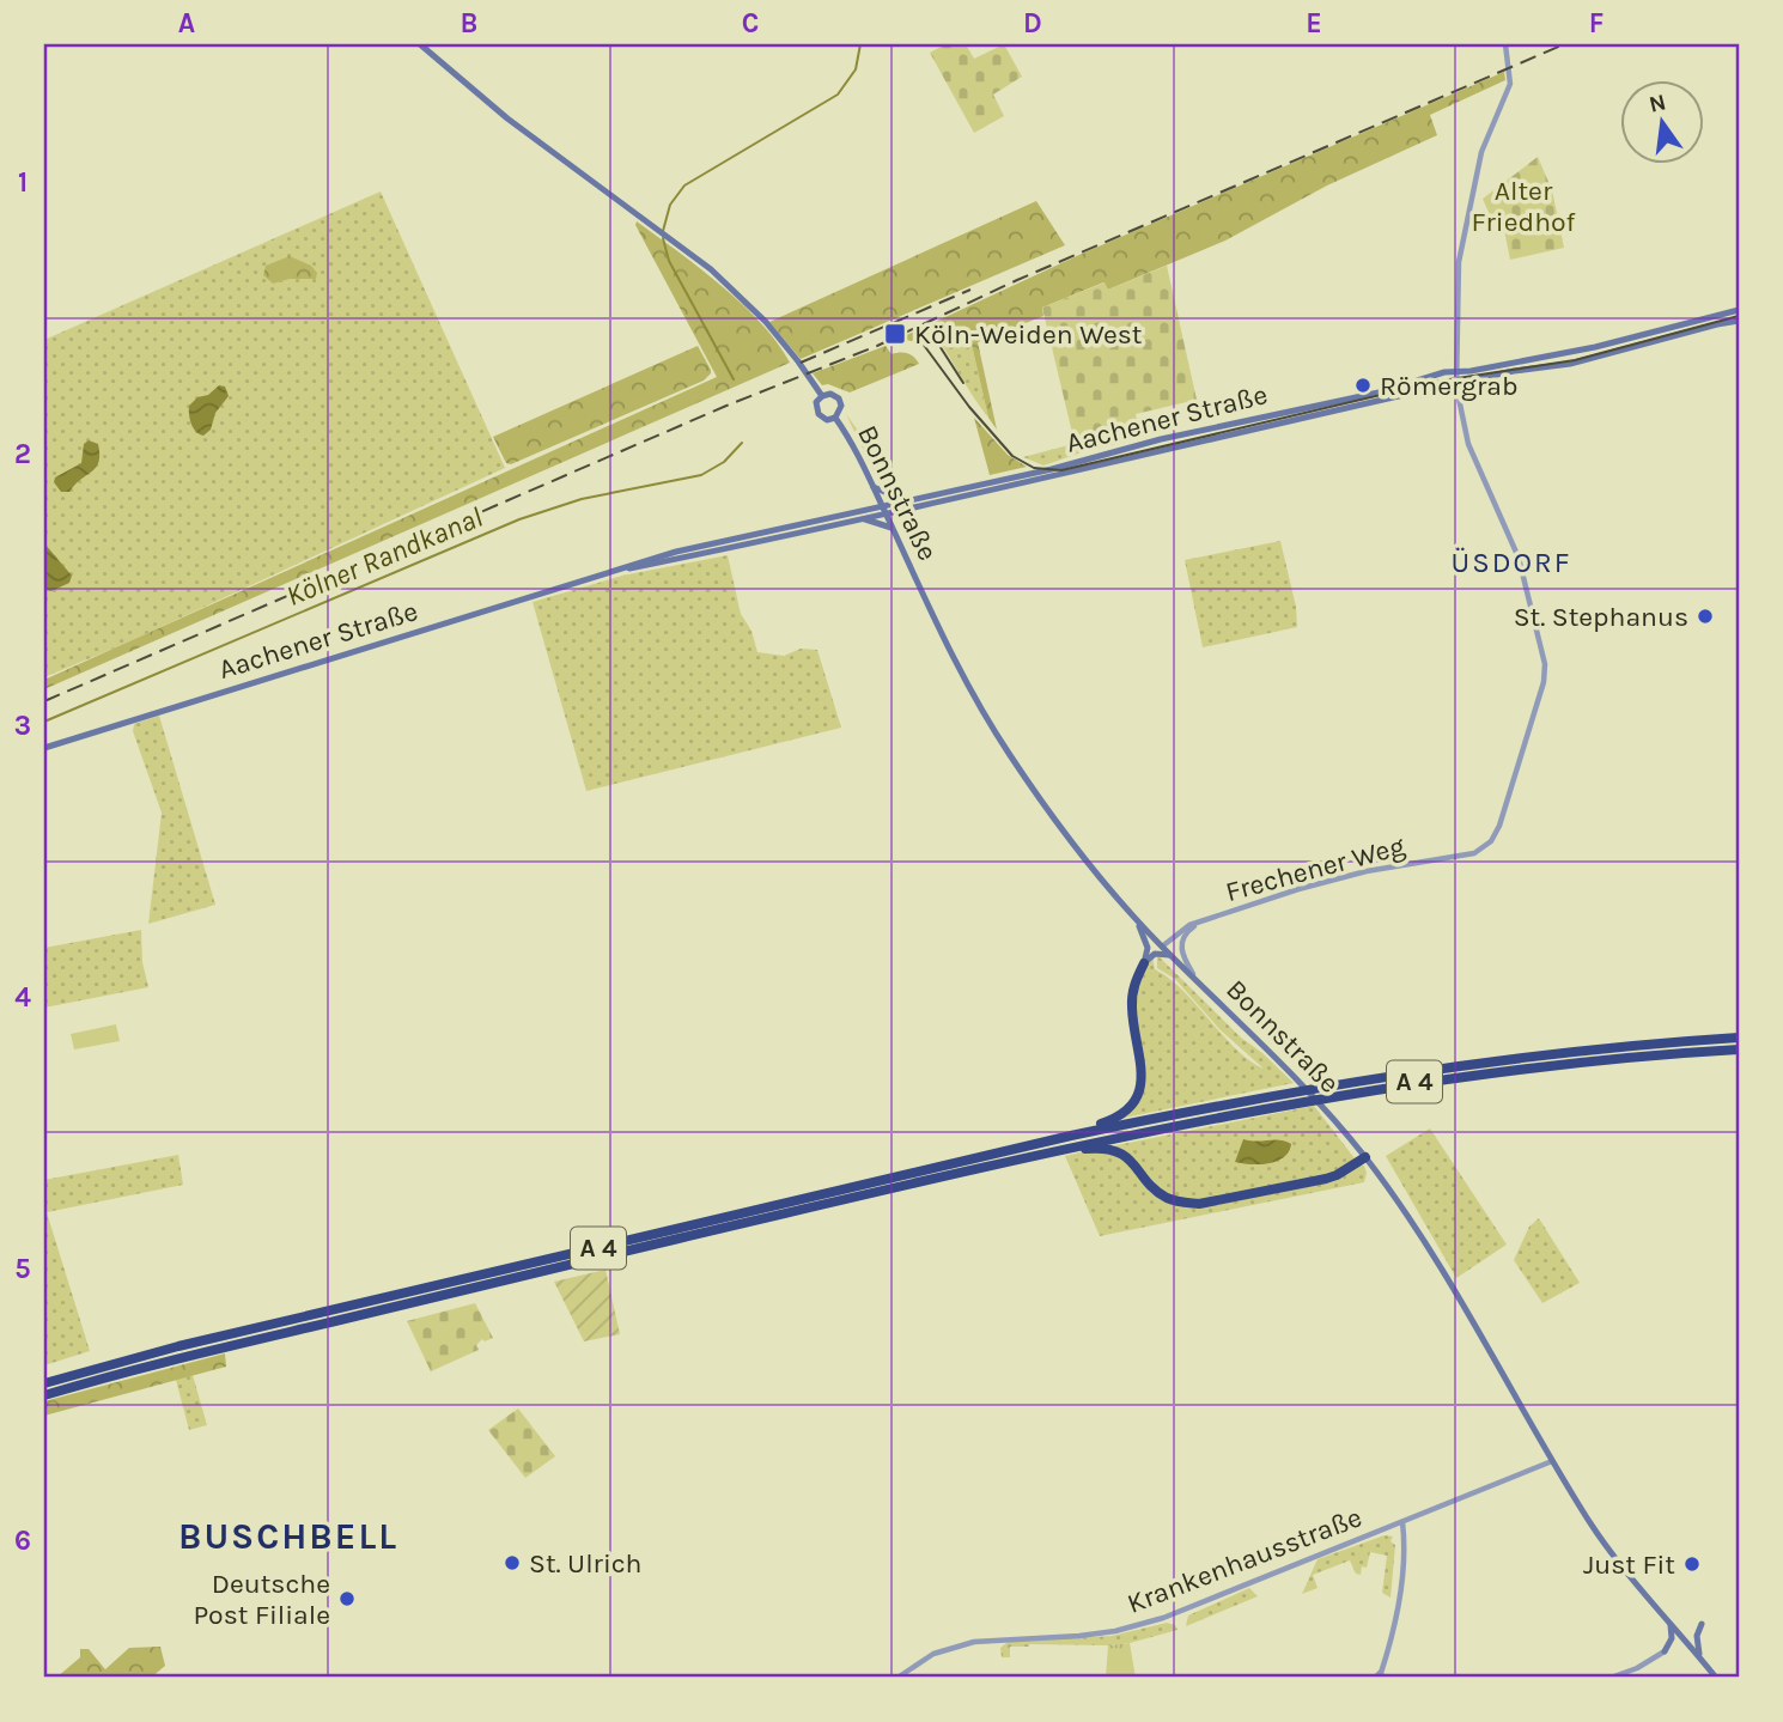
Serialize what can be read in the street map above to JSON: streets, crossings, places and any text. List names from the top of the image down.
{
  "streets": {
    "highway": ["A 4"],
    "main road": ["Aachener Straße", "Bonnstraße"],
    "street": ["Frechener Weg", "Krankenhausstraße"]
  },
  "crossings": [
    ["Aachener Straße", "Bonnstraße"],
    ["Aachener Straße", "Frechener Weg"],
    ["Bonnstraße", "Frechener Weg"],
    ["Bonnstraße", "Krankenhausstraße"]
  ],
  "districts": ["ÜSDORF", "BUSCHBELL"],
  "water": ["Kölner Randkanal"],
  "parks": ["Alter Friedhof"],
  "places": {
    "transit": ["Köln-Weiden West"],
    "other": [
      "Römergrab",
      "St. Stephanus",
      "St. Ulrich",
      "Just Fit",
      "Deutsche Post Filiale"
    ]
  },
  "north": "top",
  "grid": {
    "columns": [
      "A",
      "B",
      "C",
      "D",
      "E",
      "F"
    ],
    "rows": [
      "1",
      "2",
      "3",
      "4",
      "5",
      "6"
    ]
  }
}
